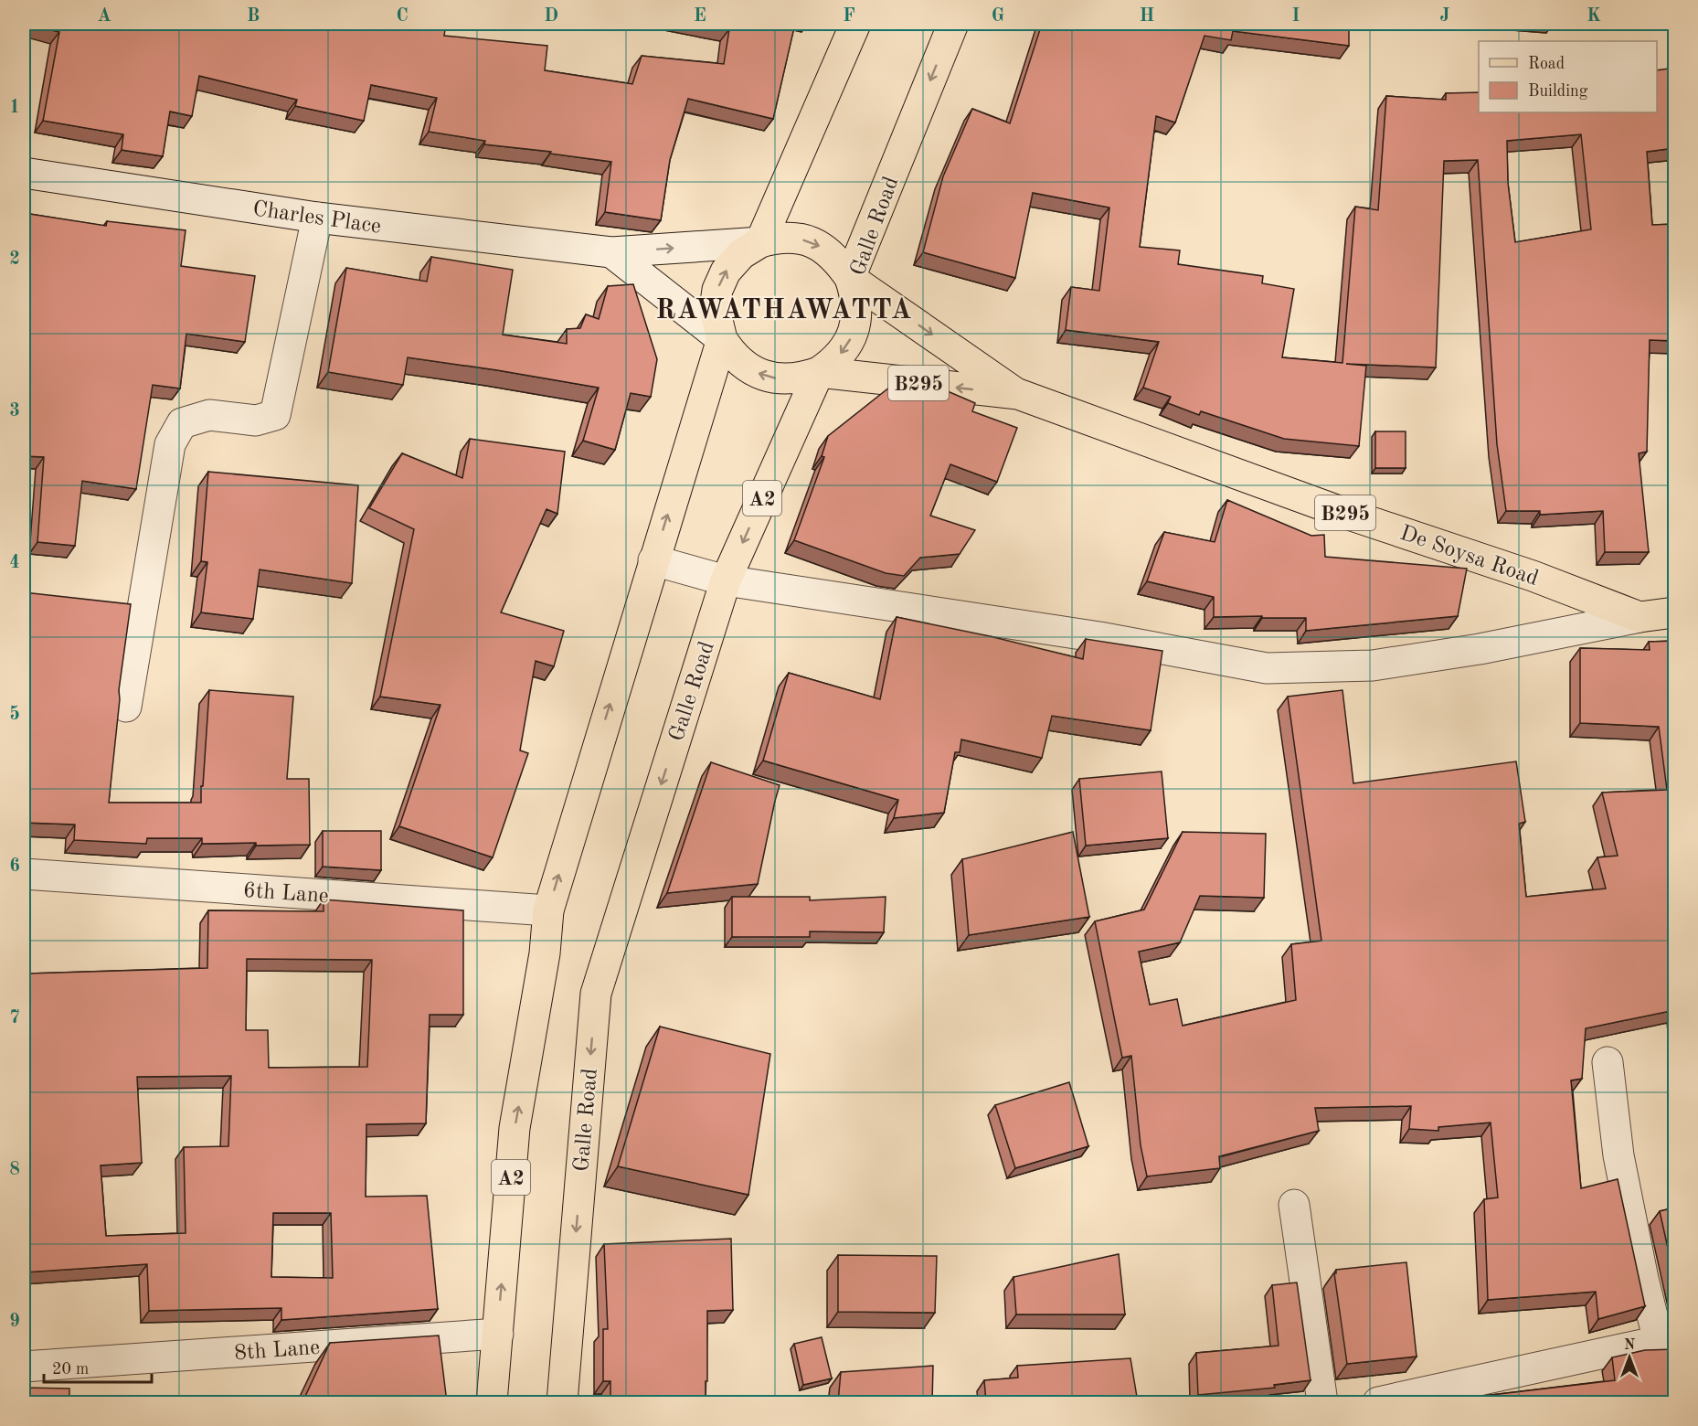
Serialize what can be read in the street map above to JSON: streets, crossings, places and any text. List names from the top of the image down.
{
  "streets": {
    "main road": [
      "Galle Road",
      "B295",
      "A2",
      "De Soysa Road"
    ],
    "street": ["Charles Place", "6th Lane", "8th Lane"]
  },
  "crossings": [
    ["Charles Place", "Galle Road"],
    ["Charles Place", "A2"],
    ["Charles Place", "De Soysa Road"],
    ["Galle Road", "A2"],
    ["Galle Road", "De Soysa Road"],
    ["A2", "De Soysa Road"],
    ["A2", "6th Lane"],
    ["A2", "8th Lane"]
  ],
  "districts": ["RAWATHAWATTA"],
  "legend": ["Road", "Building"],
  "scale_bar": "20 m",
  "north": "top",
  "grid": {
    "columns": [
      "A",
      "B",
      "C",
      "D",
      "E",
      "F",
      "G",
      "H",
      "I",
      "J",
      "K"
    ],
    "rows": [
      "1",
      "2",
      "3",
      "4",
      "5",
      "6",
      "7",
      "8",
      "9"
    ]
  }
}
